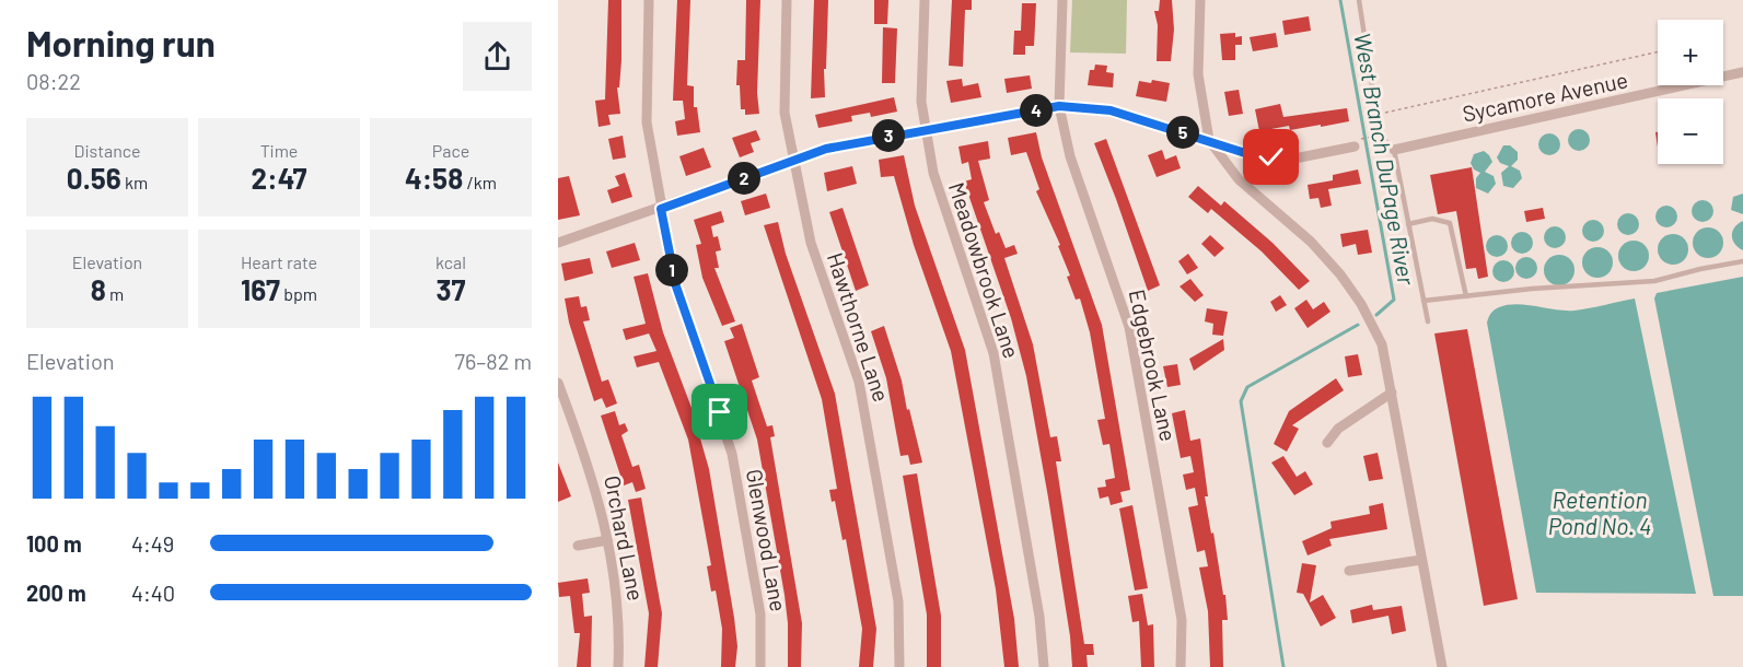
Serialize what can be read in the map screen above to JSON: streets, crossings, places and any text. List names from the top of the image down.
{
  "streets": {
    "street": [
      "Sycamore Avenue",
      "Meadowbrook Lane",
      "Hawthorne Lane",
      "Edgebrook Lane",
      "Orchard Lane",
      "Glenwood Lane"
    ]
  },
  "water": ["West Branch DuPage River", "Retention Pond No. 4"],
  "page": {
    "heading": ["Morning run", "08:22"],
    "map_buttons": ["+", "−"],
    "pins": [
      "4",
      "5",
      "3",
      "2",
      "1"
    ],
    "stats": [
      ["Distance", "0.56 km"],
      ["Time", "2:47"],
      ["Pace", "4:58 /km"],
      ["Elevation", "8 m"],
      ["Heart rate", "167 bpm"],
      ["kcal", "37"]
    ],
    "chart": ["Elevation", "76–82 m"],
    "list": [
      {
        "name": "100 m",
        "note": "4:49"
      },
      {
        "name": "200 m",
        "note": "4:40"
      }
    ]
  }
}
